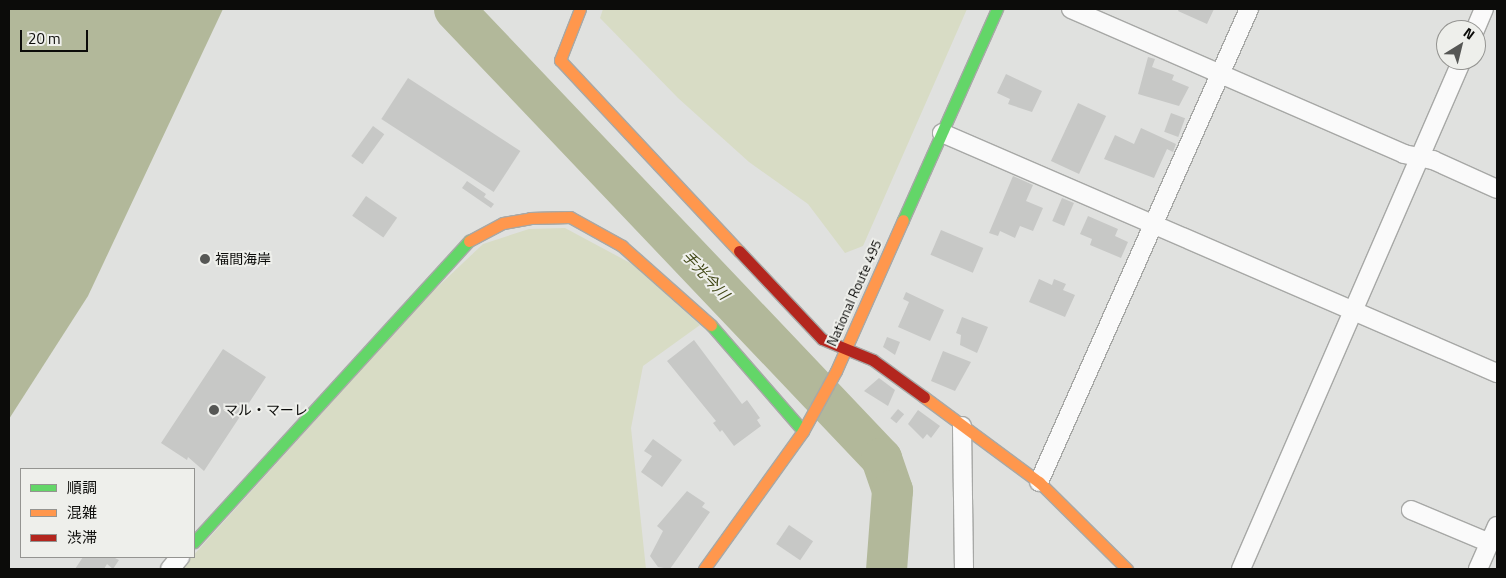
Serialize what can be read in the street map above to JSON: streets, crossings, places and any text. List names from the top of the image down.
{
  "streets": {
    "main road": ["National Route 495"]
  },
  "water": ["手光今川"],
  "places": ["福間海岸", "マル・マーレ"],
  "legend": ["順調", "混雑", "渋滞"],
  "scale_bar": "20 m",
  "north": "top right"
}
